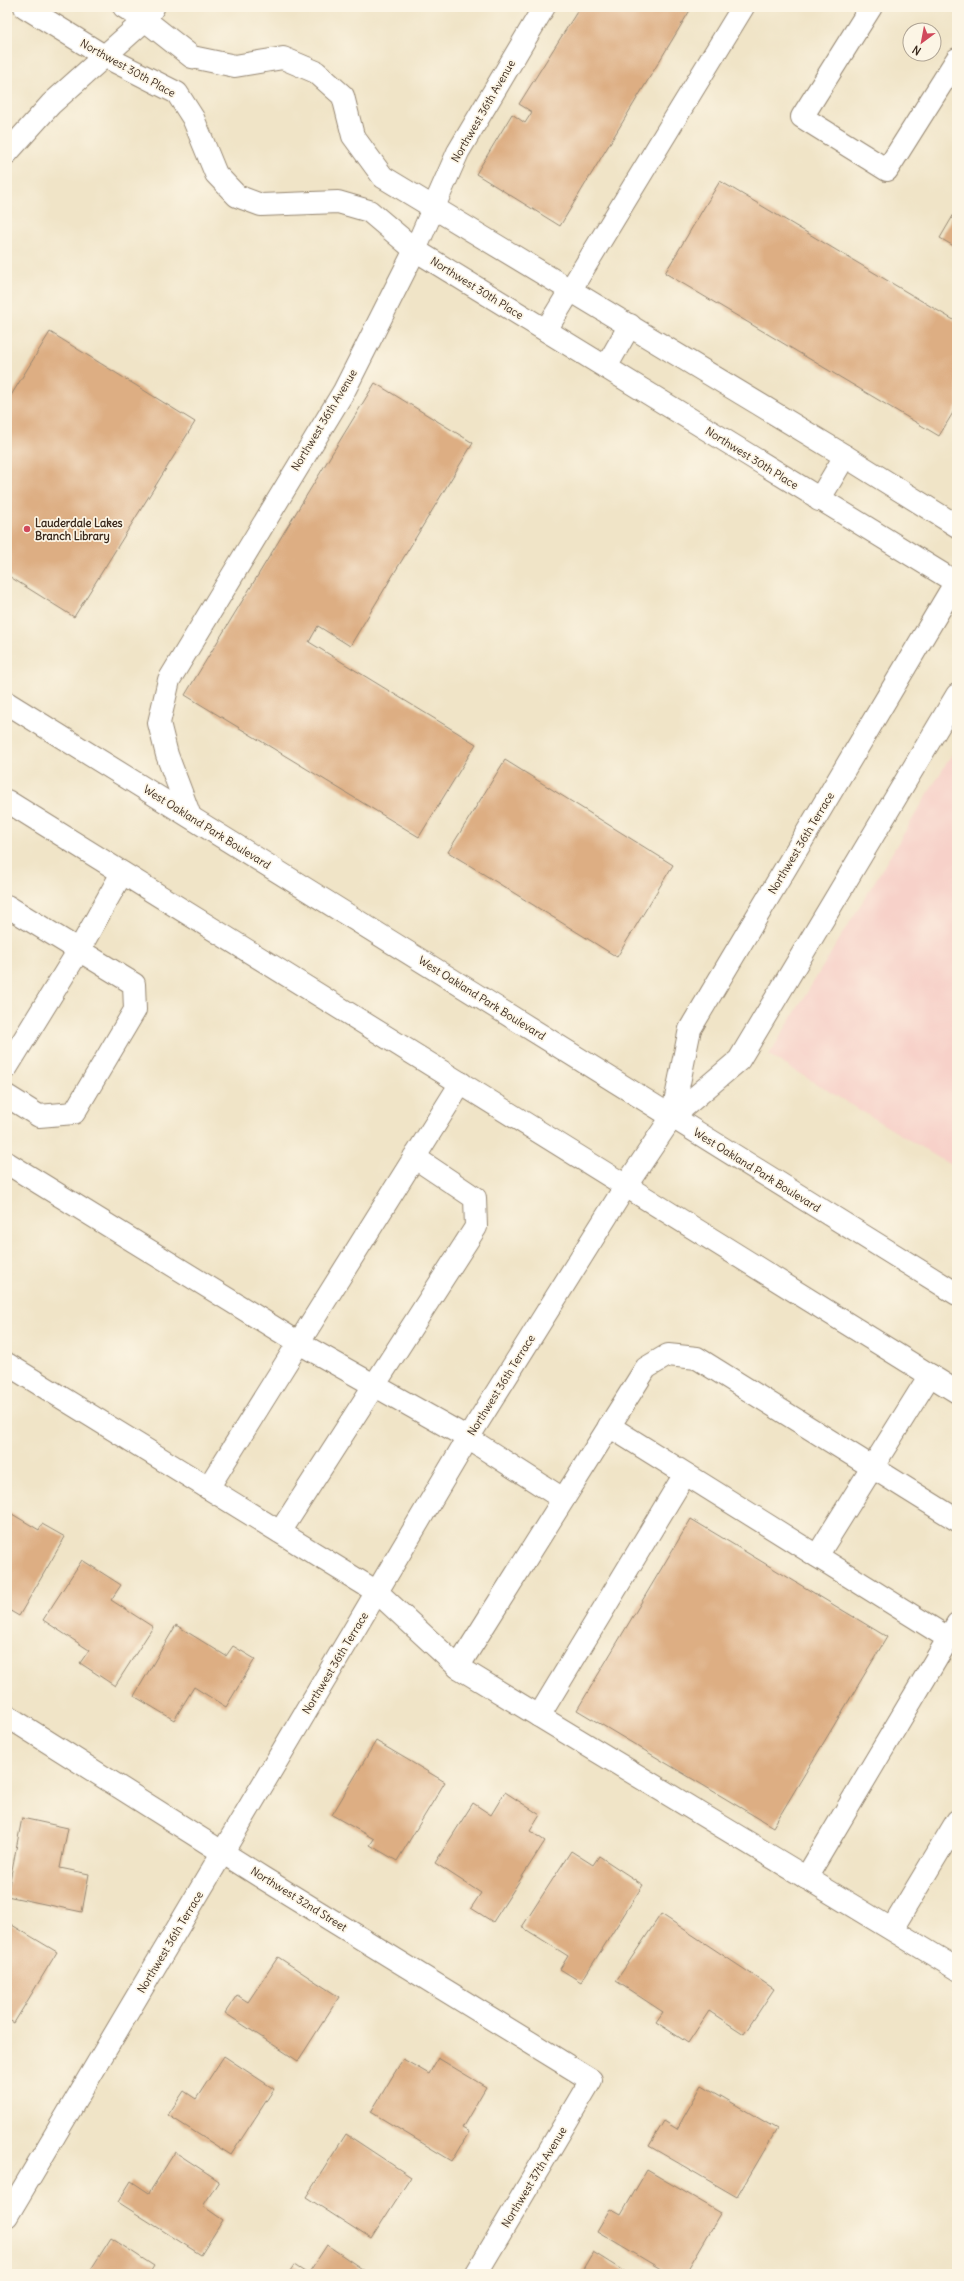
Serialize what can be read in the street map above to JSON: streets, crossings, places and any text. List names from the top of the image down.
{
  "streets": {
    "street": [
      "Northwest 30th Place",
      "Northwest 36th Avenue",
      "West Oakland Park Boulevard",
      "Northwest 36th Terrace",
      "Northwest 32nd Street",
      "Northwest 37th Avenue"
    ]
  },
  "crossings": [
    ["Northwest 30th Place", "Northwest 36th Avenue"],
    ["Northwest 30th Place", "Northwest 36th Terrace"],
    ["Northwest 36th Avenue", "West Oakland Park Boulevard"],
    ["West Oakland Park Boulevard", "Northwest 36th Terrace"],
    ["Northwest 36th Terrace", "Northwest 32nd Street"],
    ["Northwest 32nd Street", "Northwest 37th Avenue"]
  ],
  "places": ["Lauderdale Lakes Branch Library"],
  "north": "bottom left"
}
